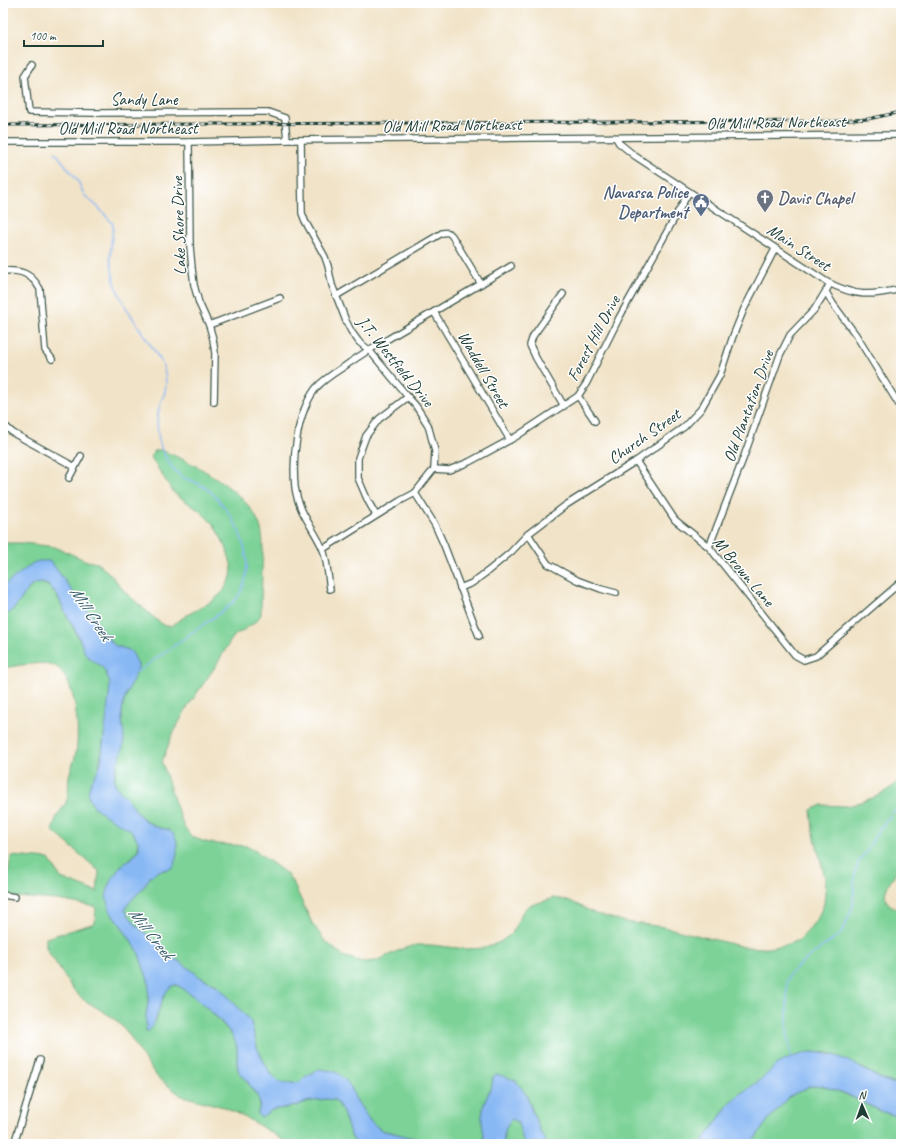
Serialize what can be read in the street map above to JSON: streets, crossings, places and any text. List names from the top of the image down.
{
  "streets": {
    "street": [
      "Sandy Lane",
      "Old Mill Road Northeast",
      "Lake Shore Drive",
      "Main Street",
      "Forest Hill Drive",
      "J.T. Westfield Drive",
      "Waddell Street",
      "Old Plantation Drive",
      "Church Street",
      "M Brown Lane"
    ]
  },
  "crossings": [
    ["Sandy Lane", "Old Mill Road Northeast"],
    ["Old Mill Road Northeast", "Lake Shore Drive"],
    ["Old Mill Road Northeast", "Main Street"],
    ["Old Mill Road Northeast", "J.T. Westfield Drive"],
    ["Main Street", "Forest Hill Drive"],
    ["Main Street", "Old Plantation Drive"],
    ["Main Street", "Church Street"],
    ["Forest Hill Drive", "J.T. Westfield Drive"],
    ["Forest Hill Drive", "Waddell Street"],
    ["Old Plantation Drive", "M Brown Lane"],
    ["Church Street", "M Brown Lane"]
  ],
  "water": ["Mill Creek"],
  "places": {
    "church": ["Davis Chapel"],
    "public building": ["Navassa Police Department"]
  },
  "scale_bar": "100 m",
  "north": "top"
}
